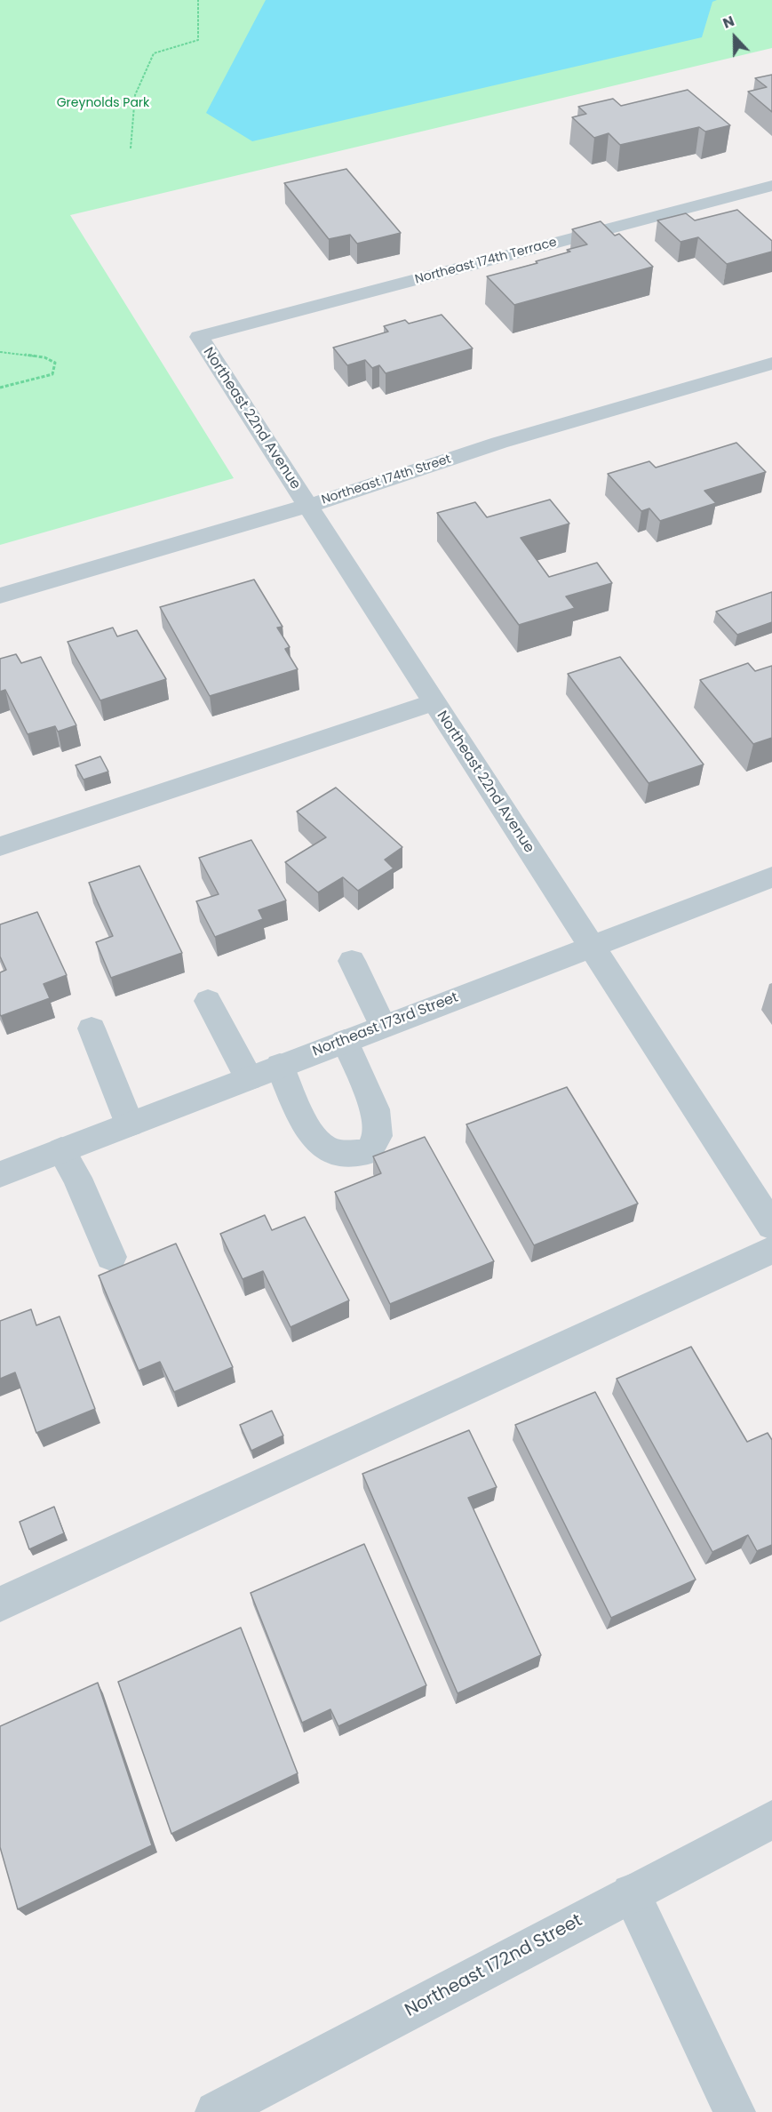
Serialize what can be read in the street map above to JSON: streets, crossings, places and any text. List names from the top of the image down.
{
  "streets": {
    "street": [
      "Northeast 174th Terrace",
      "Northeast 22nd Avenue",
      "Northeast 174th Street",
      "Northeast 173rd Street",
      "Northeast 172nd Street"
    ]
  },
  "crossings": [
    ["Northeast 174th Terrace", "Northeast 22nd Avenue"],
    ["Northeast 22nd Avenue", "Northeast 174th Street"],
    ["Northeast 22nd Avenue", "Northeast 173rd Street"]
  ],
  "parks": ["Greynolds Park"],
  "north": "top"
}
